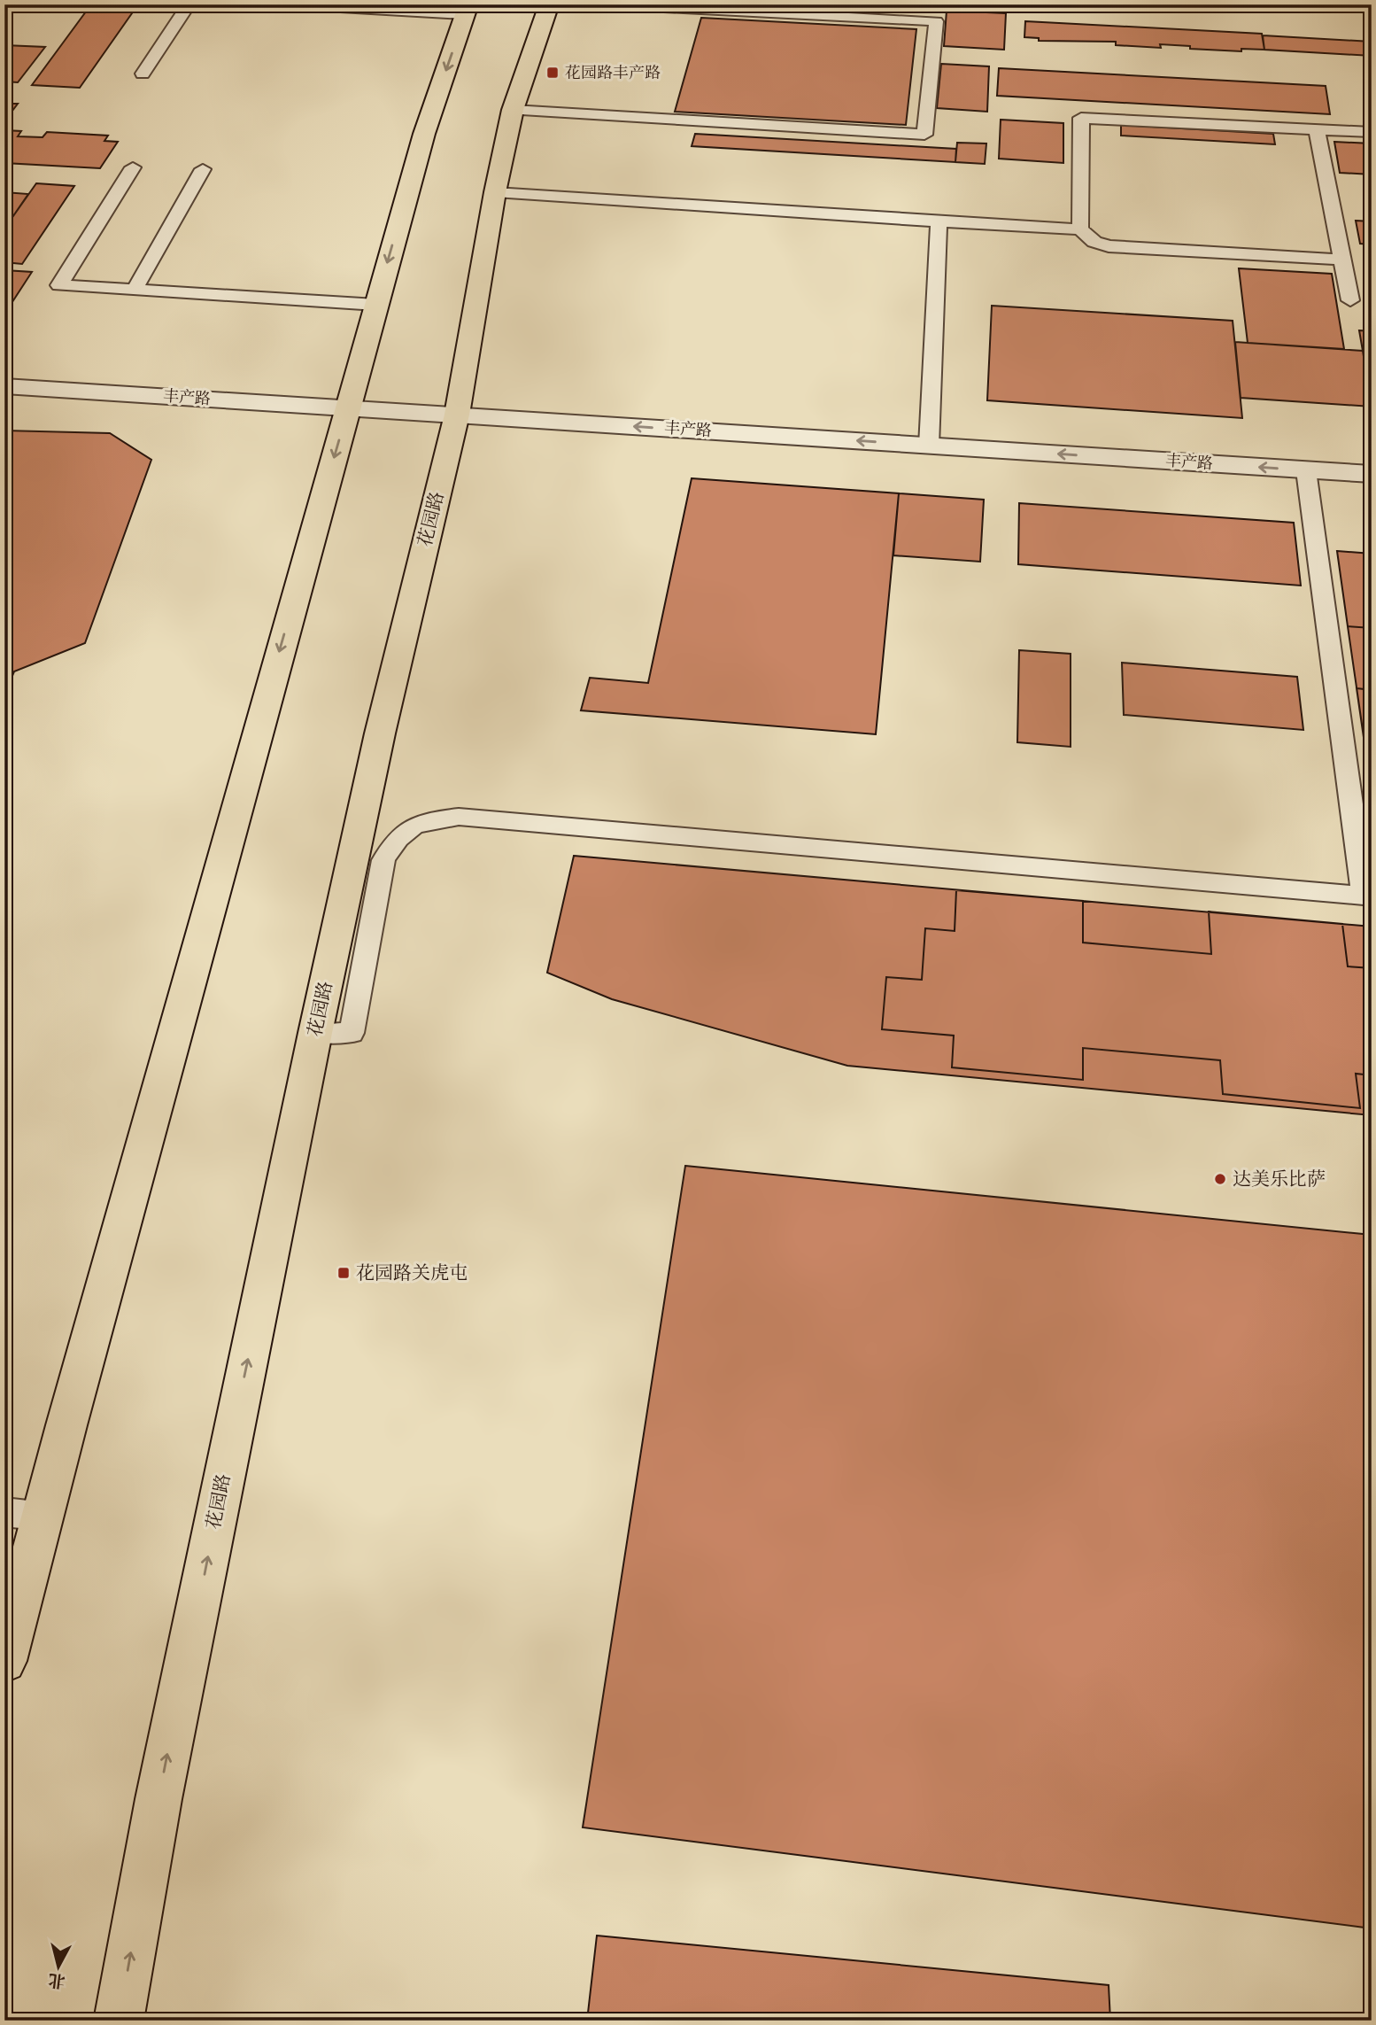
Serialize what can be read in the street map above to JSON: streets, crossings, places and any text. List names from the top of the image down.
{
  "streets": {
    "main road": ["花园路"],
    "street": ["丰产路"]
  },
  "crossings": [
    ["丰产路", "花园路"]
  ],
  "one_way": ["丰产路"],
  "places": {
    "transit": ["花园路丰产路", "花园路关虎屯"],
    "other": ["达美乐比萨"]
  },
  "north": "bottom"
}
